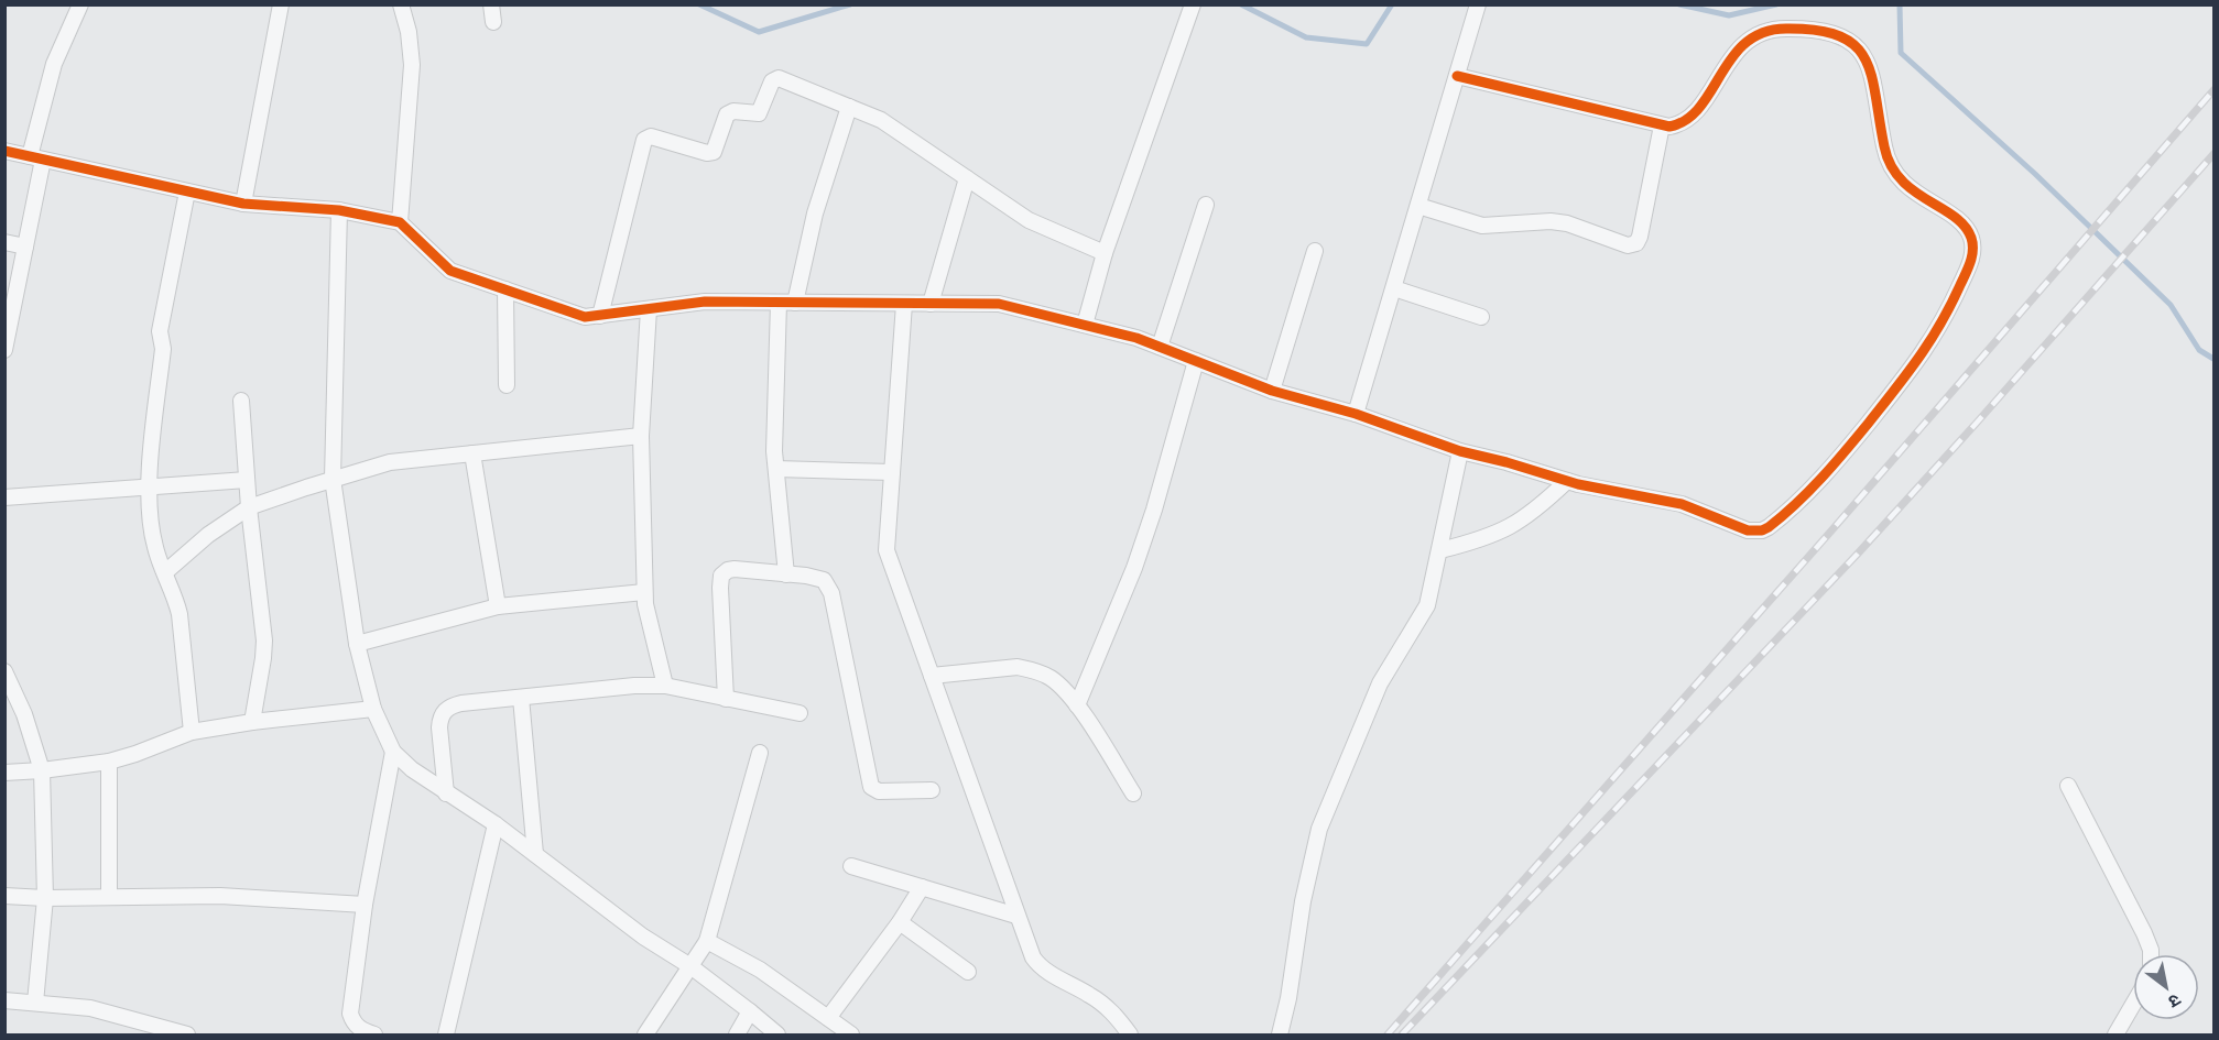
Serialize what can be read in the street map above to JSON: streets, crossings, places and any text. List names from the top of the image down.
{
  "north": "bottom right"
}
